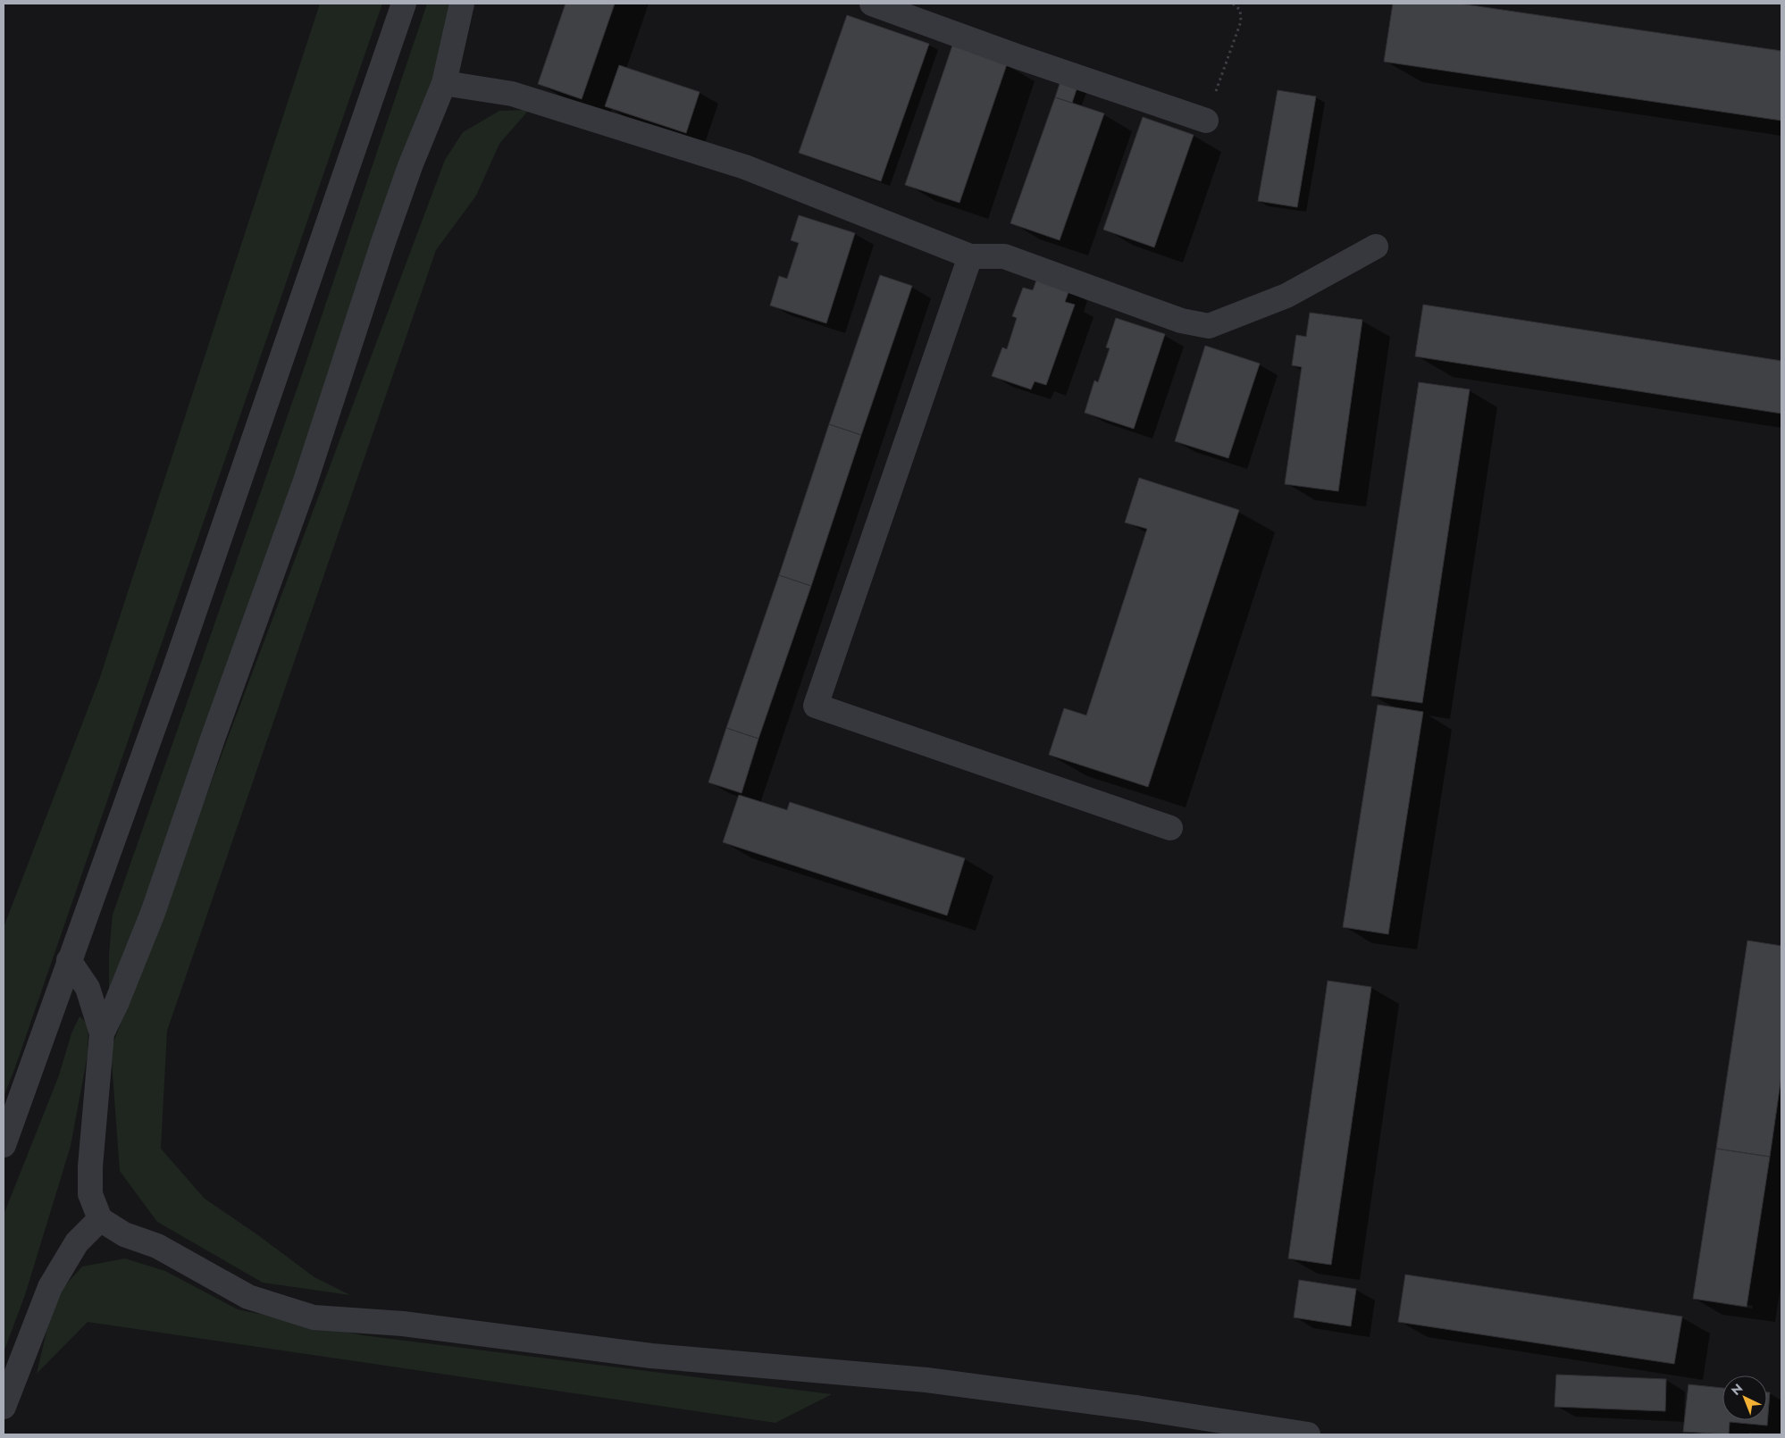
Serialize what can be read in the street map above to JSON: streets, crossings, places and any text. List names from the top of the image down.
{
  "north": "top left"
}
